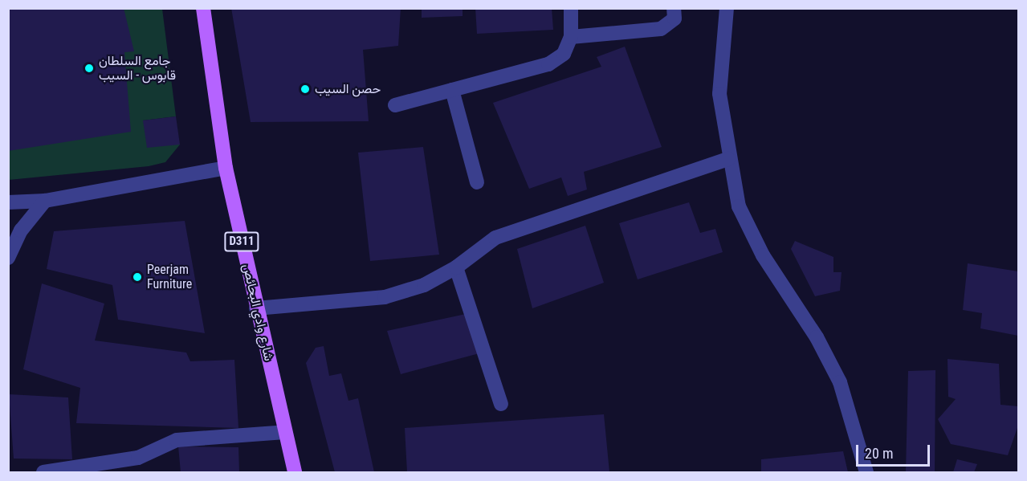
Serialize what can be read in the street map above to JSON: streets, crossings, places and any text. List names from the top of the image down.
{
  "streets": {
    "main road": ["D311", "شارع وادي البحائص"]
  },
  "places": ["جامع السلطان قابوس - السيب", "حصن السيب", "Peerjam Furniture"],
  "scale_bar": "20 m"
}
